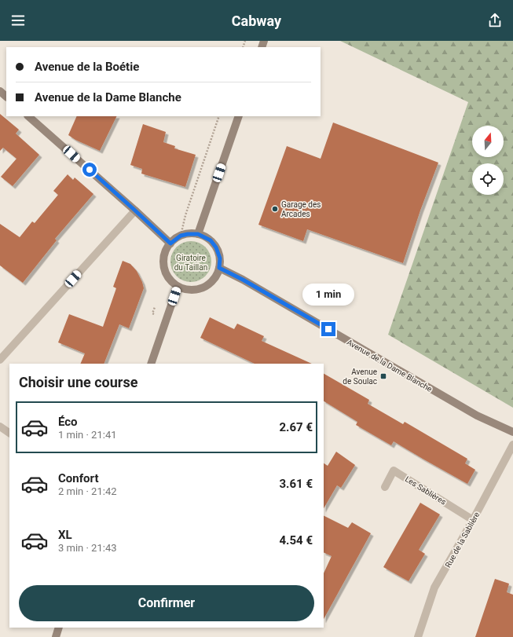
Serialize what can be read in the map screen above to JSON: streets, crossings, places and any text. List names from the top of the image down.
{
  "streets": {
    "main road": ["Avenue de la Dame Blanche"],
    "street": ["Les Sablières", "Rue de la Sablière"]
  },
  "crossings": [
    ["Les Sablières", "Rue de la Sablière"]
  ],
  "parks": ["Giratoire du Taillan"],
  "places": {
    "other": ["Garage des Arcades"],
    "transit": ["Avenue de Soulac"]
  },
  "north": "top",
  "page": {
    "header": "Cabway",
    "banner": ["Avenue de la Boétie", "Avenue de la Dame Blanche"],
    "bubble": "1 min",
    "heading": "Choisir une course",
    "list": [
      {
        "name": "Éco",
        "note": "1 min · 21:41",
        "value": "2.67 €"
      },
      {
        "name": "Confort",
        "note": "2 min · 21:42",
        "value": "3.61 €"
      },
      {
        "name": "XL",
        "note": "3 min · 21:43",
        "value": "4.54 €"
      }
    ],
    "buttons": "Confirmer"
  }
}
